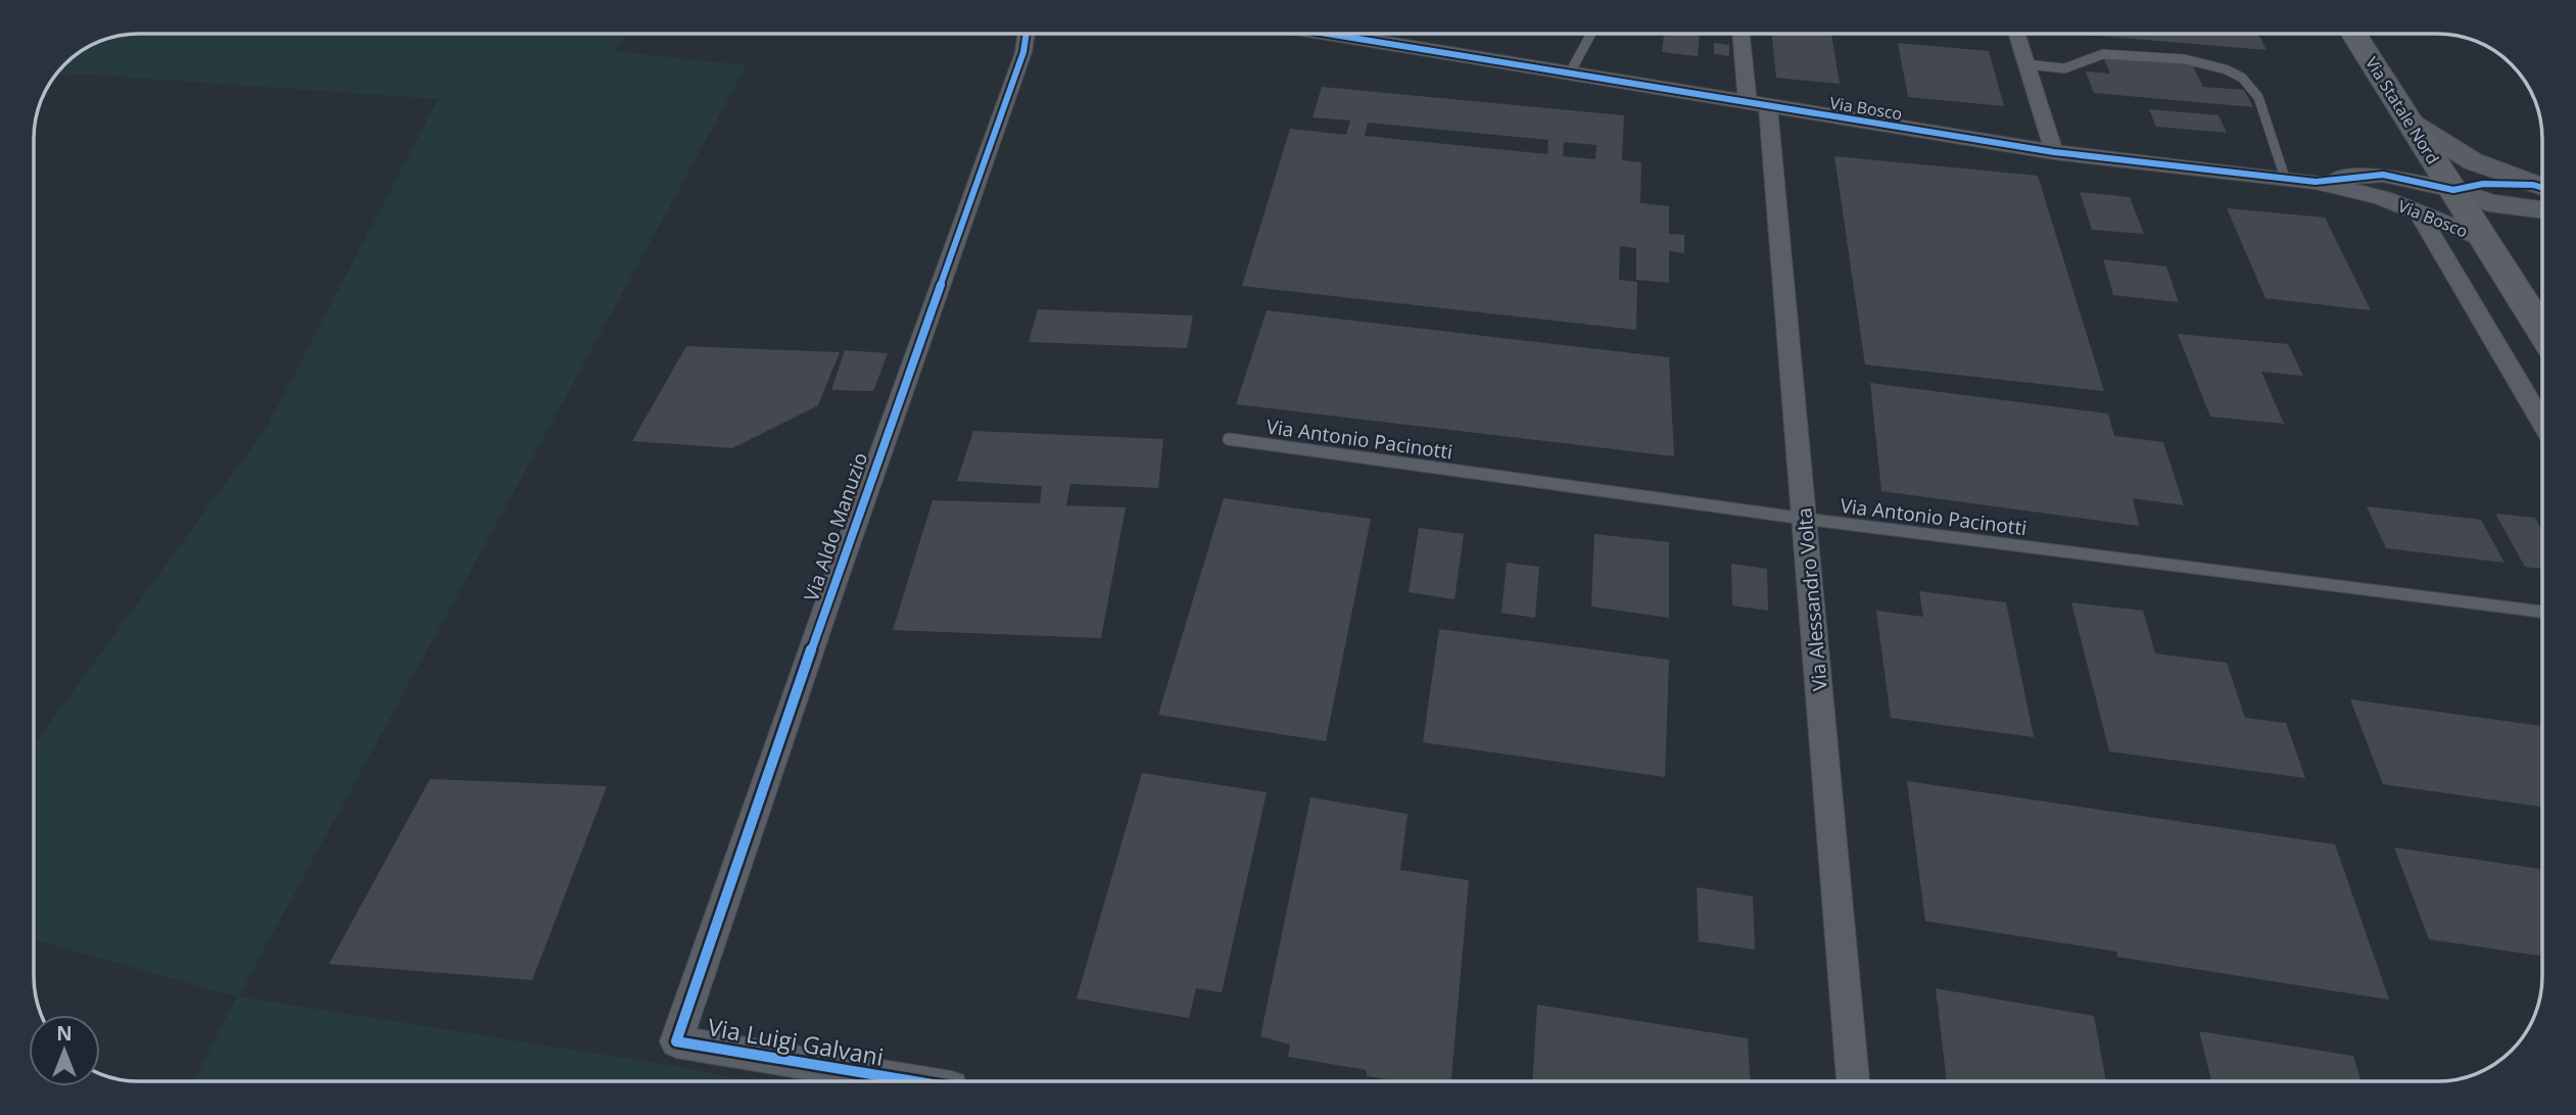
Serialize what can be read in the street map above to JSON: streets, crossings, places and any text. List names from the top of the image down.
{
  "streets": {
    "main road": ["Via Statale Nord"],
    "street": [
      "Via Bosco",
      "Via Aldo Manuzio",
      "Via Alessandro Volta",
      "Via Luigi Galvani"
    ],
    "lane": ["Via Antonio Pacinotti"]
  },
  "crossings": [
    ["Via Bosco", "Via Statale Nord"],
    ["Via Bosco", "Via Alessandro Volta"],
    ["Via Antonio Pacinotti", "Via Alessandro Volta"],
    ["Via Aldo Manuzio", "Via Luigi Galvani"]
  ],
  "north": "top"
}
